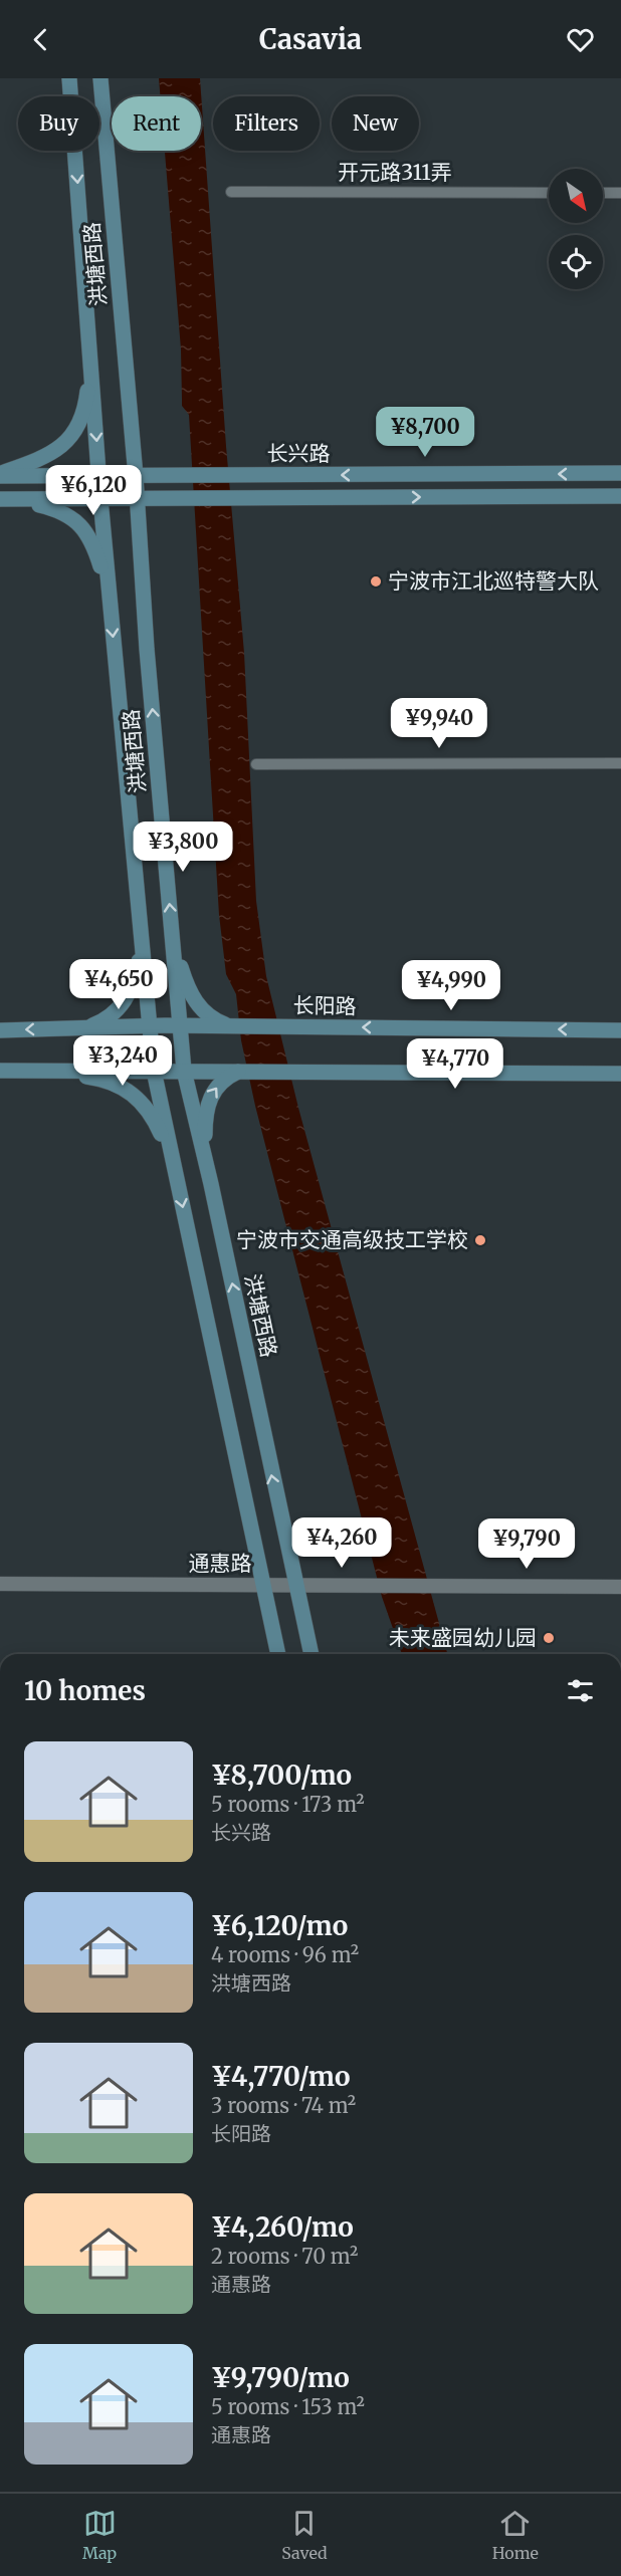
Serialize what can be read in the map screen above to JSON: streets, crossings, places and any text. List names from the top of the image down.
{
  "streets": {
    "main road": ["洪塘西路", "长兴路", "长阳路"],
    "street": ["开元路311弄", "通惠路"]
  },
  "crossings": [
    ["洪塘西路", "长兴路"],
    ["洪塘西路", "长阳路"],
    ["洪塘西路", "通惠路"]
  ],
  "places": ["宁波市江北巡特警大队", "宁波市交通高级技工学校", "未来盛园幼儿园"],
  "north": "bottom right",
  "page": {
    "header": "Casavia",
    "chip": [
      "Buy",
      "Rent",
      "Filters",
      "New"
    ],
    "price": [
      "¥8,700",
      "¥6,120",
      "¥9,940",
      "¥3,800",
      "¥4,650",
      "¥4,990",
      "¥3,240",
      "¥4,770",
      "¥4,260",
      "¥9,790"
    ],
    "heading": "10 homes",
    "list": [
      {
        "name": "¥8,700/mo",
        "note": "5 rooms · 173 m² · 长兴路"
      },
      {
        "name": "¥6,120/mo",
        "note": "4 rooms · 96 m² · 洪塘西路"
      },
      {
        "name": "¥4,770/mo",
        "note": "3 rooms · 74 m² · 长阳路"
      },
      {
        "name": "¥4,260/mo",
        "note": "2 rooms · 70 m² · 通惠路"
      },
      {
        "name": "¥9,790/mo",
        "note": "5 rooms · 153 m² · 通惠路"
      }
    ],
    "tabs": ["Map", "Saved", "Home"]
  }
}
